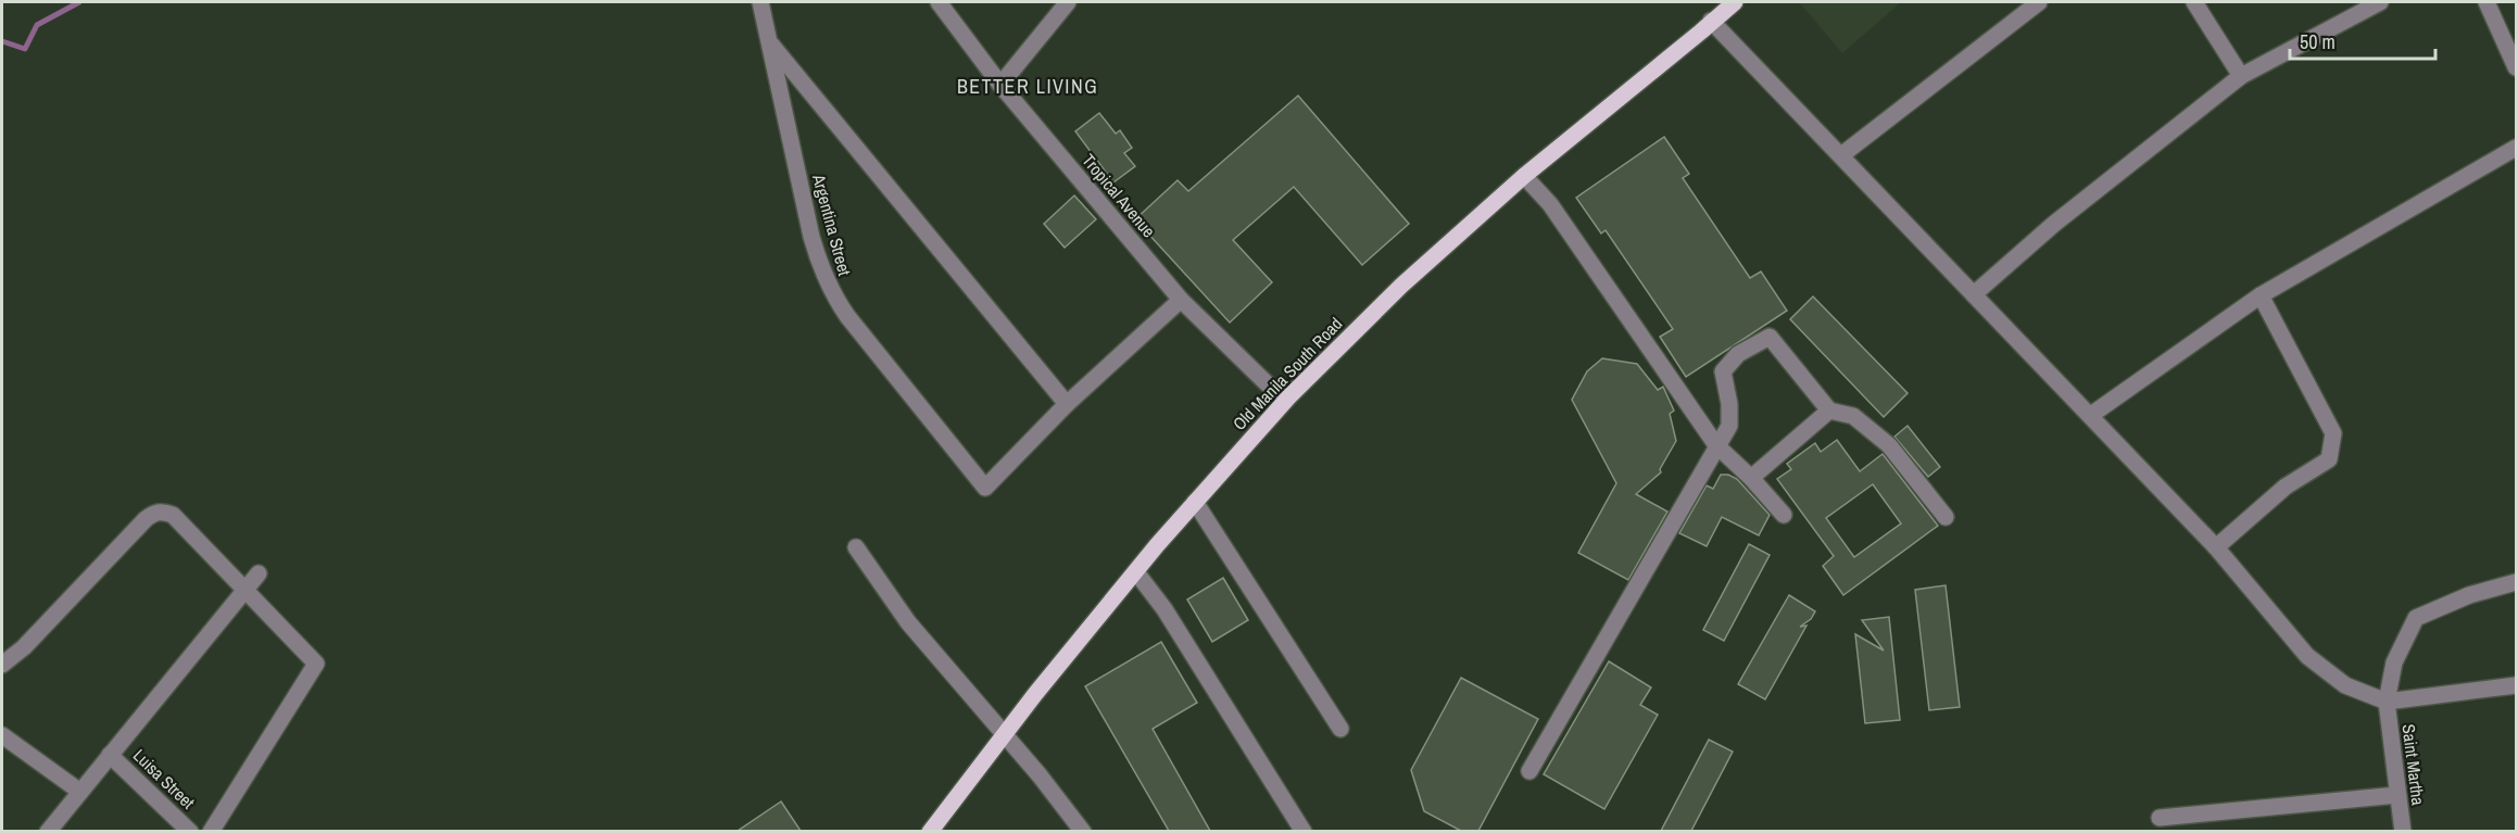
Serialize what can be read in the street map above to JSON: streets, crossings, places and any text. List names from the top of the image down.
{
  "streets": {
    "main road": ["Old Manila South Road"],
    "street": [
      "Tropical Avenue",
      "Argentina Street",
      "Saint Martha",
      "Luisa Street"
    ]
  },
  "crossings": [
    ["Tropical Avenue", "Old Manila South Road"]
  ],
  "districts": ["BETTER LIVING"],
  "scale_bar": "50 m"
}
